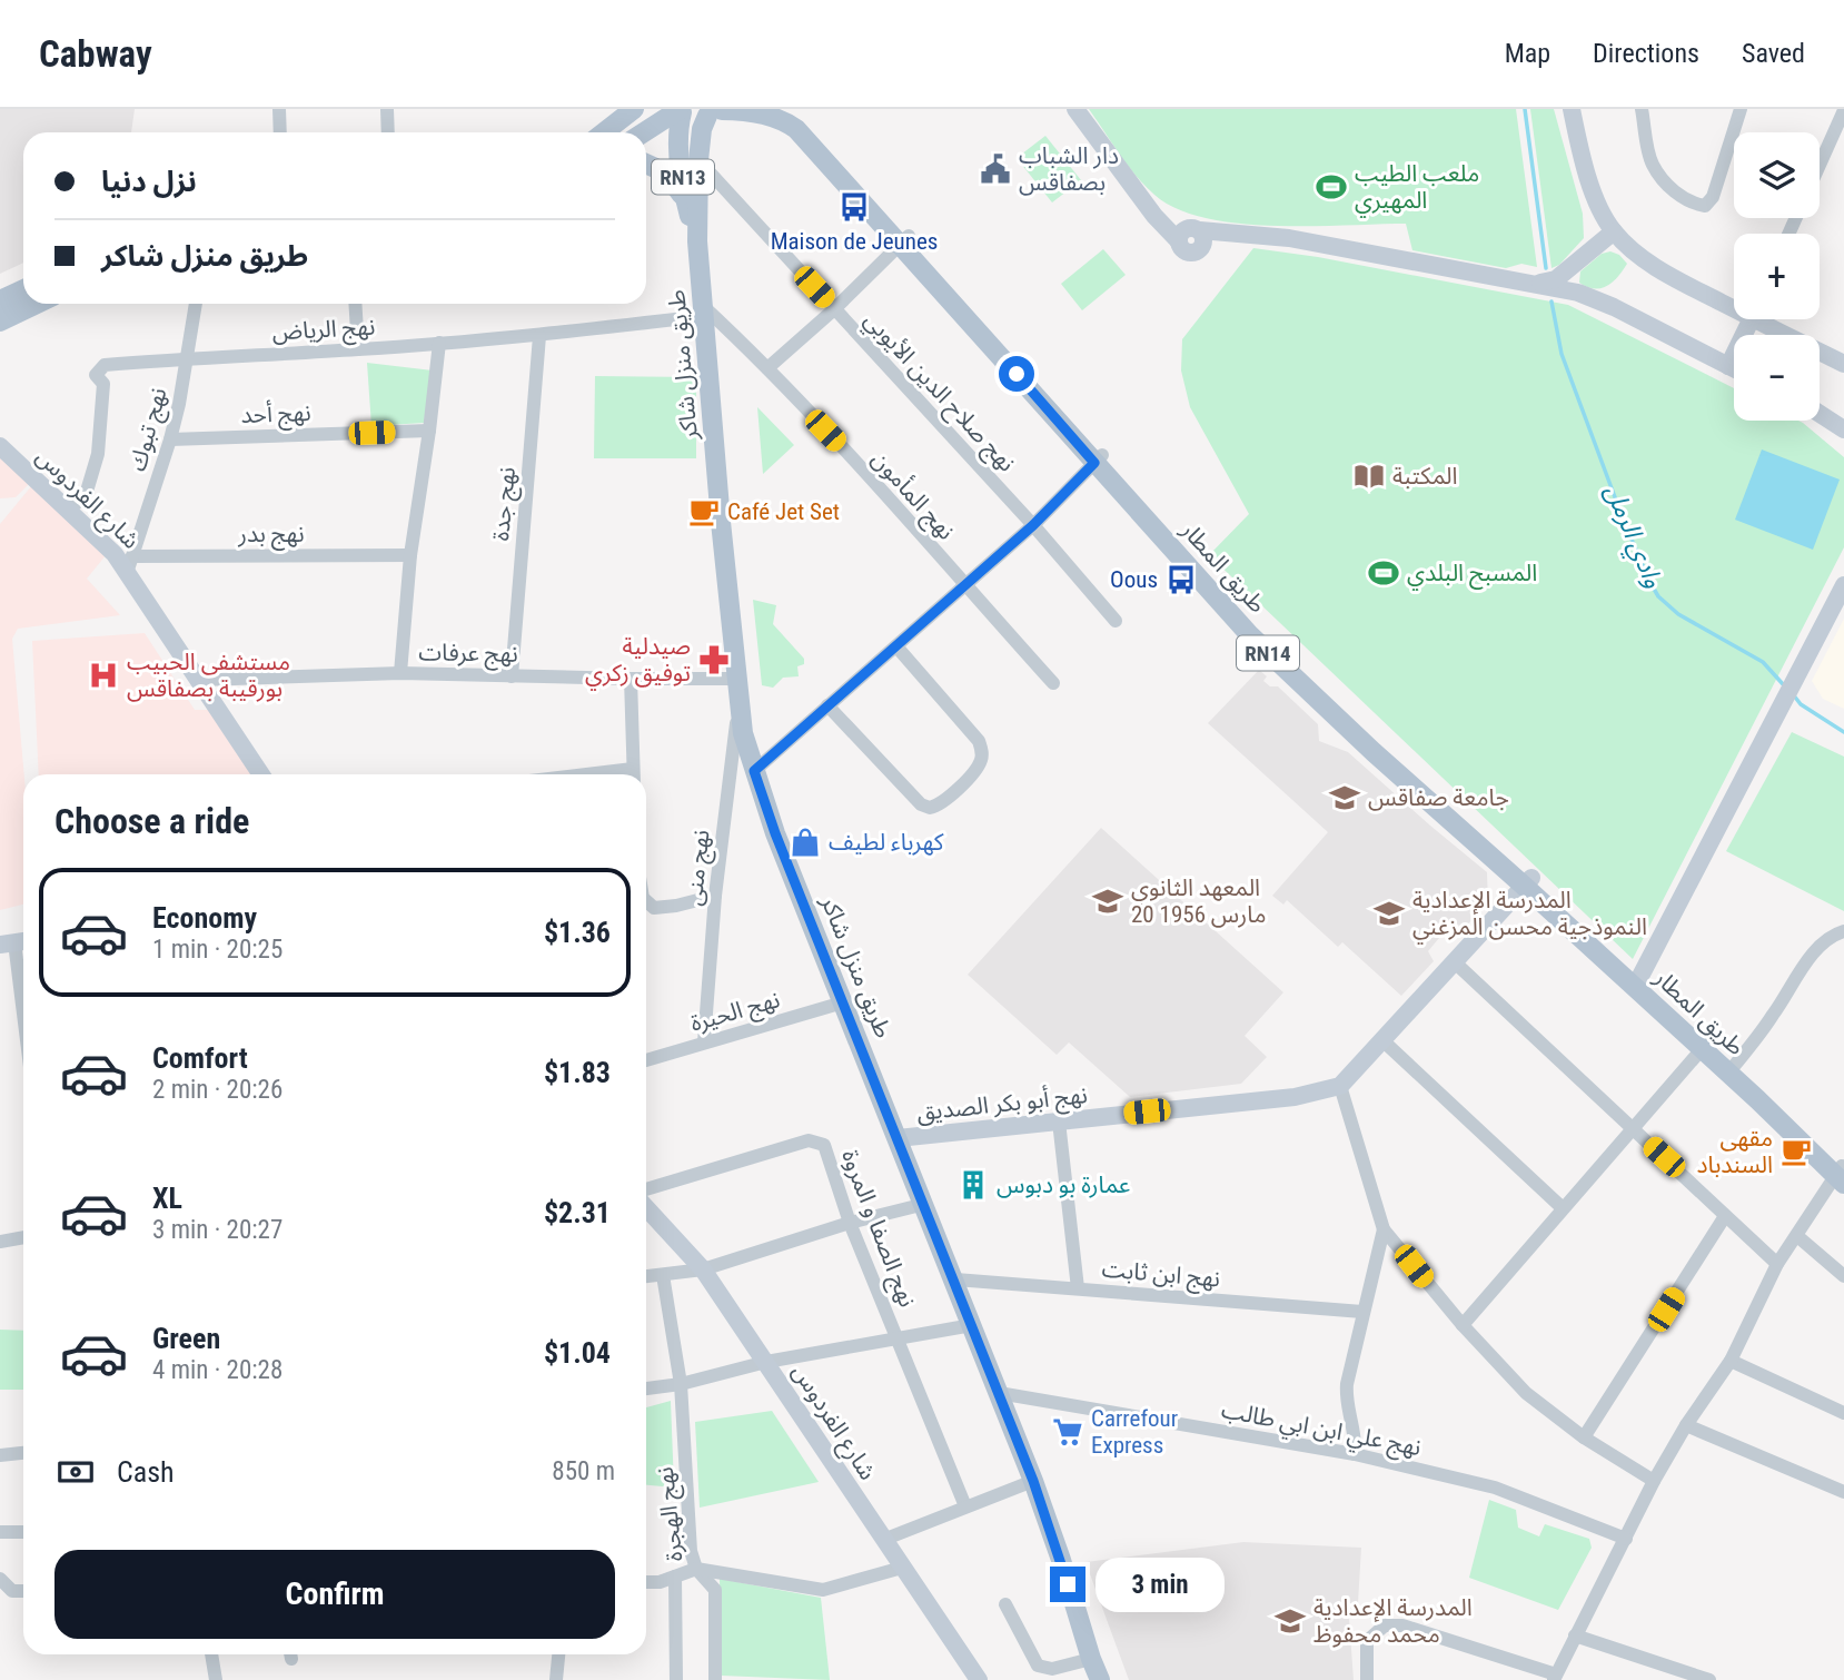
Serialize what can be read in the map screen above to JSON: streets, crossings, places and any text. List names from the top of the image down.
{
  "streets": {
    "main road": [
      "RN13",
      "طريق منزل شاكر",
      "طريق المطار",
      "RN14"
    ],
    "street": [
      "نهج الرياض",
      "نهج صلاح الدين الأيوبي",
      "نهج أحد",
      "نهج تبوك",
      "نهج المأمون",
      "شارع الفردوس",
      "نهج جدة",
      "نهج بدر",
      "نهج عرفات",
      "نهج منى",
      "نهج الحيرة",
      "نهج أبو بكر الصديق",
      "نهج الصفا و المروة",
      "نهج ابن ثابت",
      "نهج علي ابن ابي طالب",
      "نهج الهجرة"
    ]
  },
  "crossings": [
    ["نهج الرياض", "طريق منزل شاكر"],
    ["نهج الرياض", "نهج تبوك"],
    ["نهج الرياض", "نهج المأمون"],
    ["نهج الرياض", "شارع الفردوس"],
    ["نهج الرياض", "نهج جدة"],
    ["طريق منزل شاكر", "نهج صلاح الدين الأيوبي"],
    ["طريق منزل شاكر", "نهج المأمون"],
    ["طريق منزل شاكر", "طريق المطار"],
    ["طريق منزل شاكر", "نهج عرفات"],
    ["طريق منزل شاكر", "نهج منى"],
    ["طريق منزل شاكر", "نهج الحيرة"],
    ["طريق منزل شاكر", "نهج أبو بكر الصديق"],
    ["طريق منزل شاكر", "نهج ابن ثابت"],
    ["طريق منزل شاكر", "نهج علي ابن ابي طالب"],
    ["نهج أحد", "نهج تبوك"],
    ["نهج تبوك", "شارع الفردوس"],
    ["نهج تبوك", "نهج بدر"],
    ["شارع الفردوس", "نهج بدر"],
    ["شارع الفردوس", "نهج عرفات"],
    ["نهج جدة", "نهج عرفات"],
    ["نهج منى", "نهج الحيرة"]
  ],
  "water": ["وادي الرمل"],
  "places": {
    "public building": ["دار الشباب بصفاقس"],
    "sports": ["ملعب الطيب المهيري", "المسبح البلدي"],
    "bus stop": ["Maison de Jeunes", "Oous"],
    "library": ["المكتبة"],
    "cafe": ["Café Jet Set", "مقهى السندباد"],
    "pharmacy": ["صيدلية توفيق زكري"],
    "hospital": ["مستشفى الحبيب بورقيبة بصفاقس"],
    "school or university": [
      "جامعة صفاقس",
      "المعهد الثانوي 20 مارس 1956",
      "المدرسة الإعدادية النموذجية محسن المزغني",
      "المدرسة الإعدادية محمد محفوظ"
    ],
    "shop": ["كهرباء لطيف"],
    "building": ["عمارة بو دبوس"],
    "supermarket": ["Carrefour Express"]
  },
  "page": {
    "header": "Cabway",
    "nav": ["Map", "Directions", "Saved"],
    "map_buttons": ["+", "−"],
    "banner": ["نزل دنيا", "طريق منزل شاكر"],
    "heading": "Choose a ride",
    "list": [
      {
        "name": "Economy",
        "note": "1 min · 20:25",
        "value": "$1.36"
      },
      {
        "name": "Comfort",
        "note": "2 min · 20:26",
        "value": "$1.83"
      },
      {
        "name": "XL",
        "note": "3 min · 20:27",
        "value": "$2.31"
      },
      {
        "name": "Green",
        "note": "4 min · 20:28",
        "value": "$1.04"
      }
    ],
    "pay": ["Cash", "850 m"],
    "buttons": "Confirm",
    "bubble": "3 min"
  }
}
